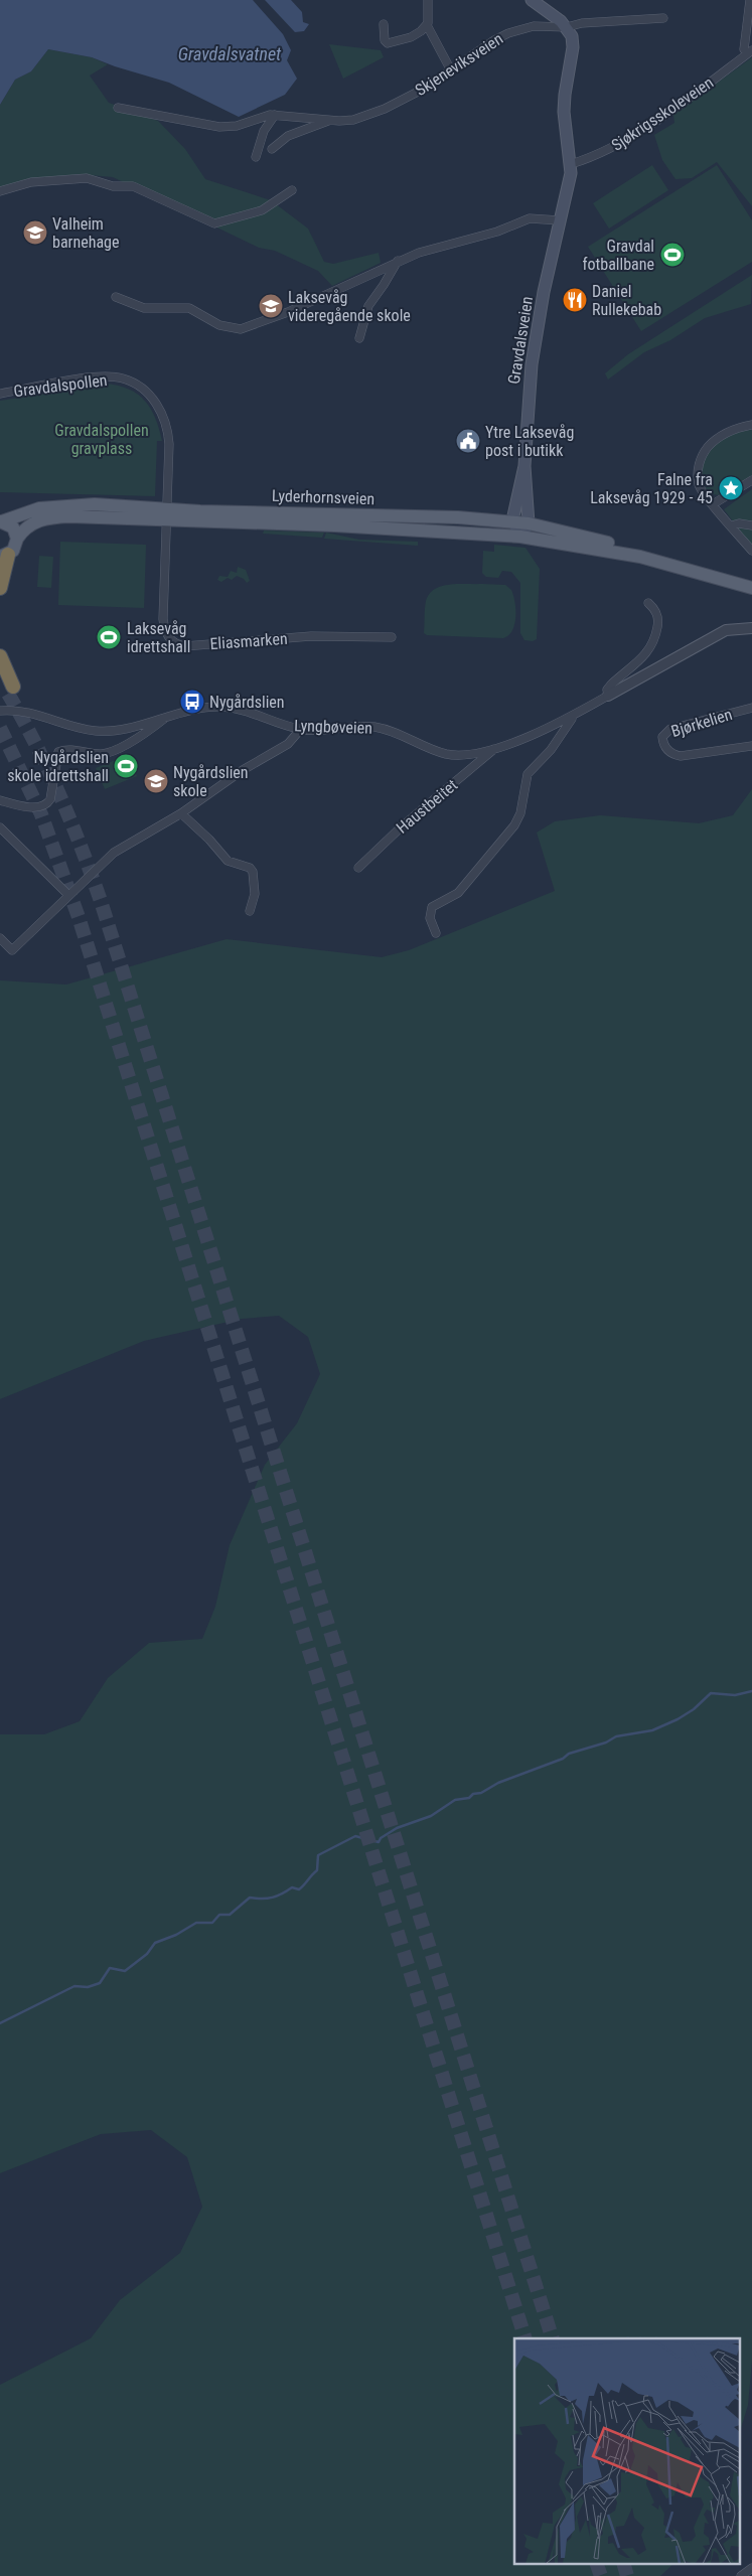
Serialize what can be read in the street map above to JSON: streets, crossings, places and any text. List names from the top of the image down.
{
  "streets": {
    "main road": ["Gravdalsveien", "Lyderhornsveien"],
    "street": [
      "Skjeneviksveien",
      "Sjøkrigsskoleveien",
      "Gravdalspollen",
      "Eliasmarken",
      "Bjørkelien",
      "Lyngbøveien",
      "Haustbeitet"
    ]
  },
  "crossings": [
    ["Skjeneviksveien", "Gravdalsveien"],
    ["Sjøkrigsskoleveien", "Gravdalsveien"],
    ["Gravdalsveien", "Lyderhornsveien"],
    ["Gravdalspollen", "Lyderhornsveien"],
    ["Gravdalspollen", "Eliasmarken"],
    ["Lyderhornsveien", "Eliasmarken"],
    ["Lyngbøveien", "Haustbeitet"]
  ],
  "water": ["Gravdalsvatnet"],
  "parks": ["Gravdalspollen gravplass"],
  "places": {
    "school or university": ["Valheim barnehage", "Laksevåg videregående skole", "Nygårdslien skole"],
    "sports": ["Gravdal fotballbane", "Laksevåg idrettshall", "Nygårdslien skole idrettshall"],
    "restaurant": ["Daniel Rullekebab"],
    "public building": ["Ytre Laksevåg post i butikk"],
    "place": ["Falne fra Laksevåg 1929 - 45"],
    "bus stop": ["Nygårdslien"]
  }
}
